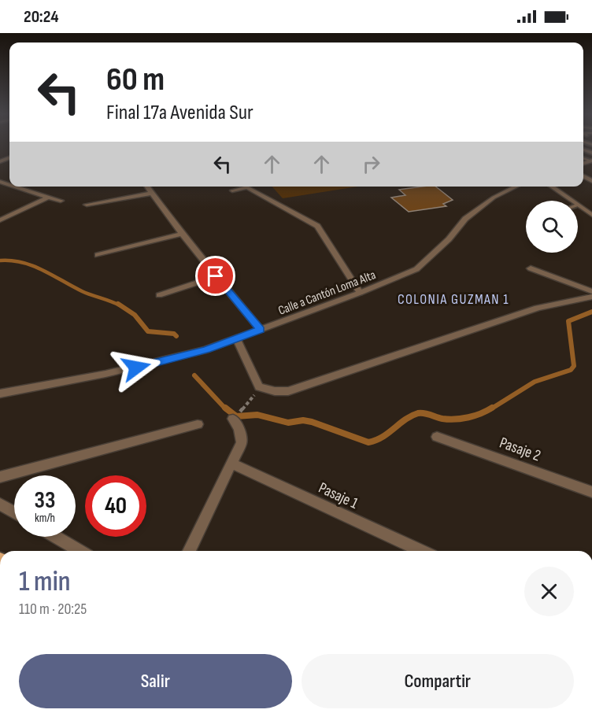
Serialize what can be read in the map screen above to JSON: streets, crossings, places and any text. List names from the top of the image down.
{
  "streets": {
    "street": ["Calle a Cantón Loma Alta", "Pasaje 2", "Pasaje 1"]
  },
  "districts": ["COLONIA GUZMAN 1"],
  "page": {
    "status": "20:24",
    "turn": ["60 m", "Final 17a Avenida Sur"],
    "speed": "33 km/h",
    "limit": "40",
    "heading": ["1 min", "110 m · 20:25"],
    "buttons": ["Salir", "Compartir"]
  }
}
